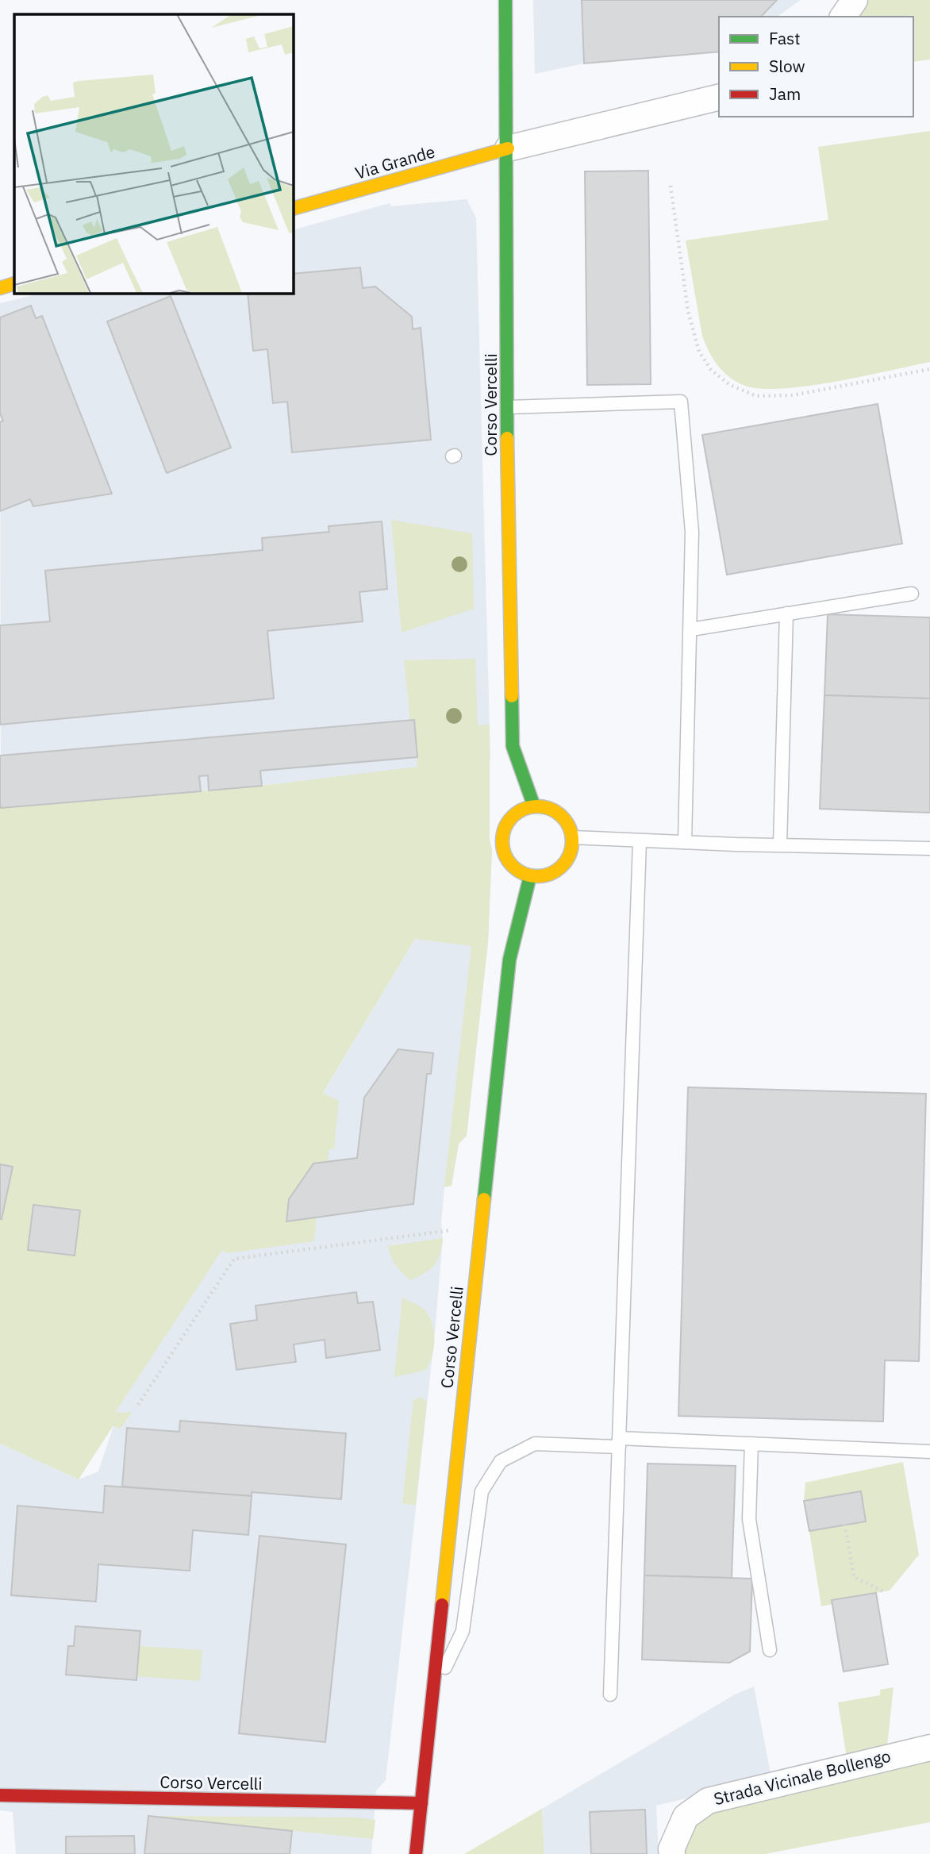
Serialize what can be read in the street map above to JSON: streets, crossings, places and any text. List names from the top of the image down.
{
  "streets": {
    "main road": ["Via Grande", "Corso Vercelli"],
    "street": ["Strada Vicinale Bollengo"]
  },
  "crossings": [
    ["Via Grande", "Corso Vercelli"]
  ],
  "legend": ["Fast", "Slow", "Jam"]
}
